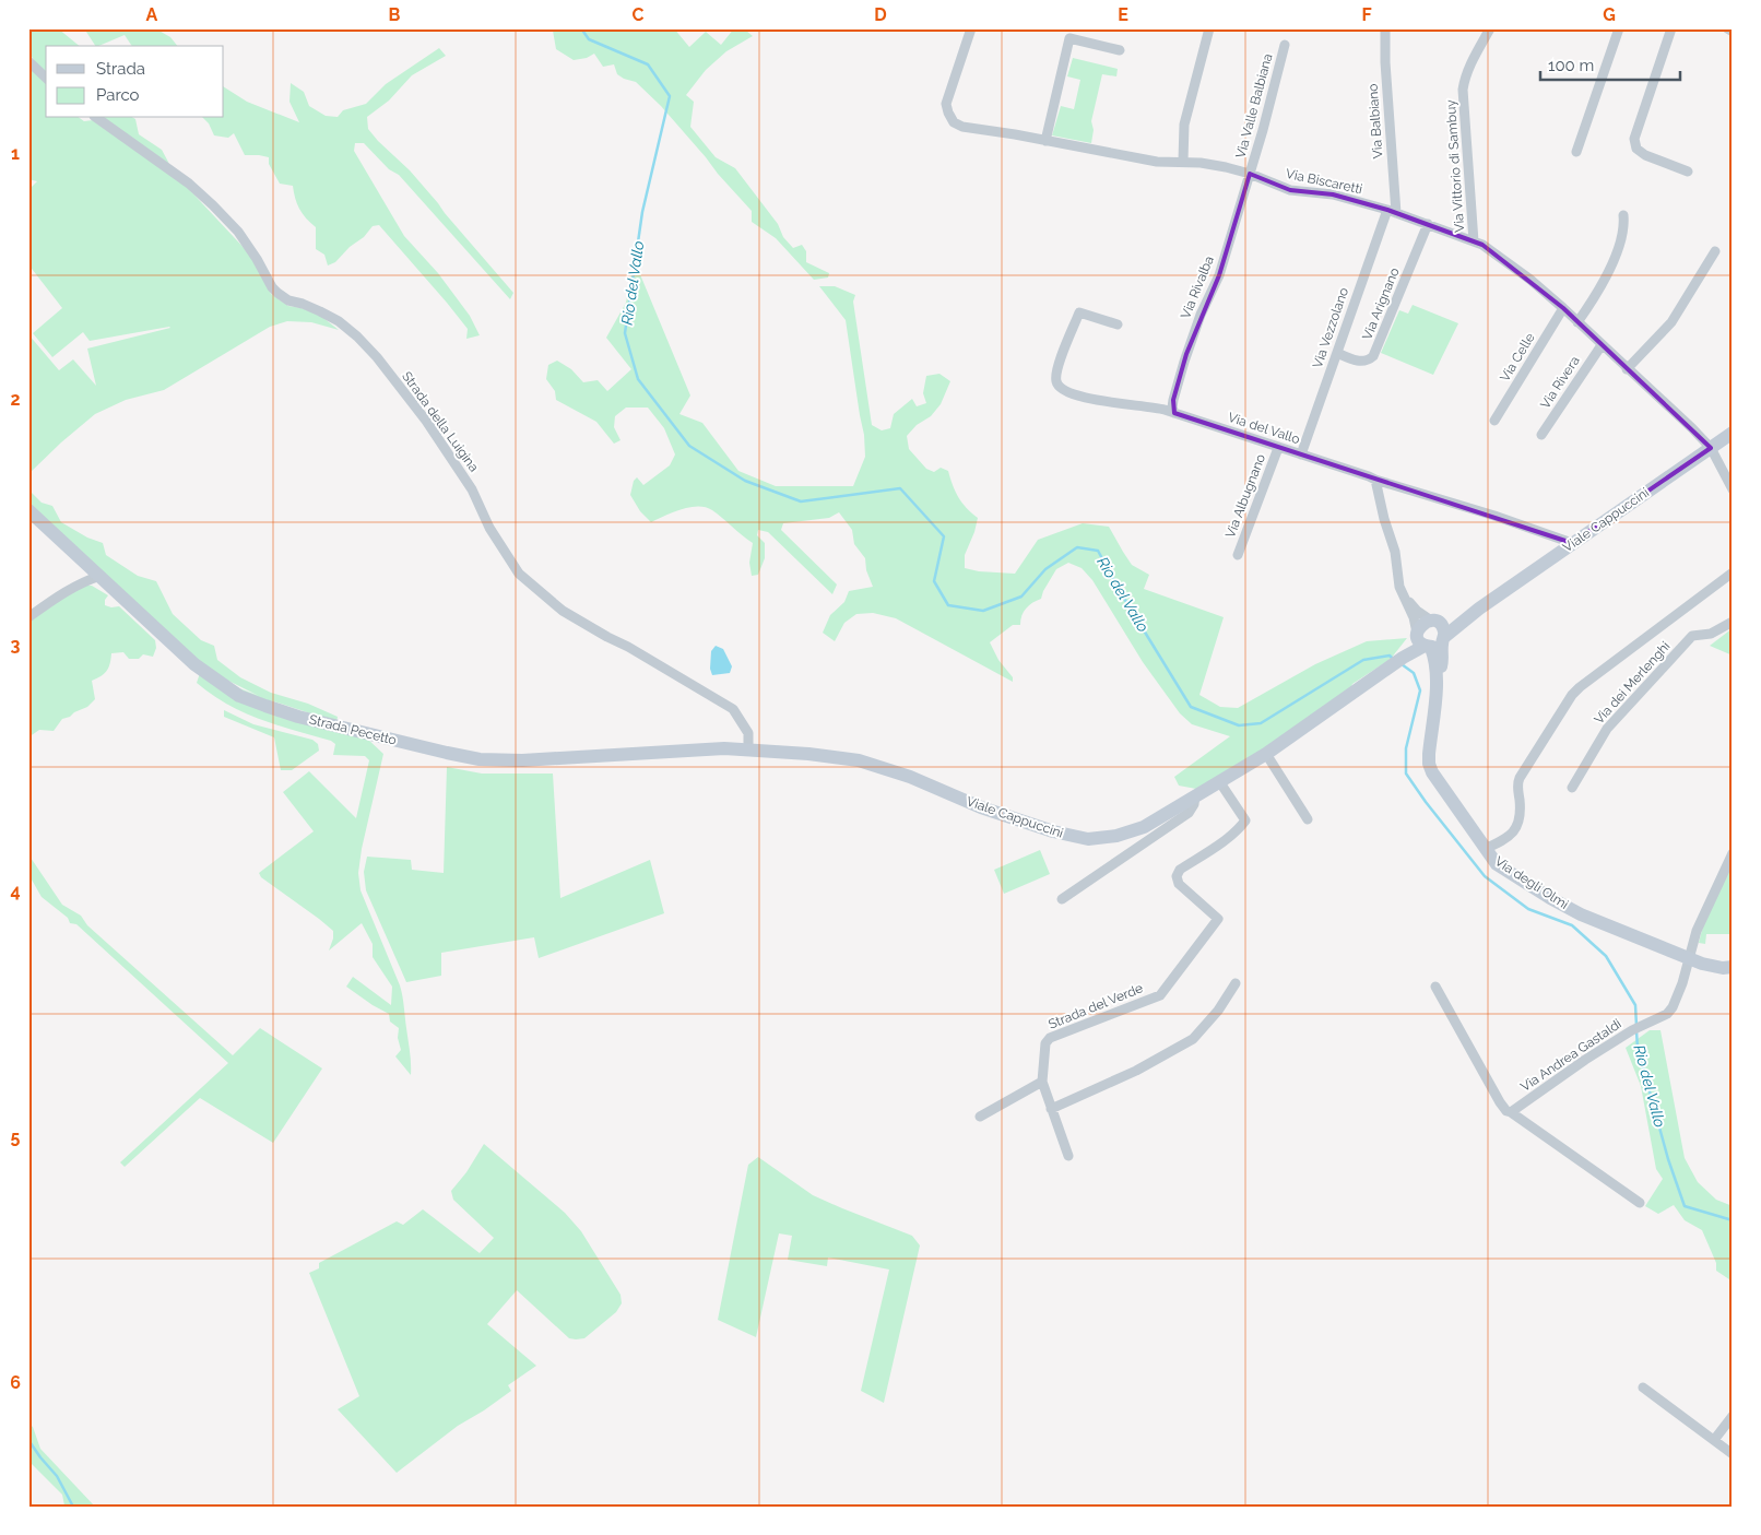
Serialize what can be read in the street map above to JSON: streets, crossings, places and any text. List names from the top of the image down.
{
  "streets": {
    "main road": ["Viale Cappuccini", "Strada Pecetto", "Via degli Olmi"],
    "street": [
      "Via Valle Balbiana",
      "Via Balbiano",
      "Via Vittorio di Sambuy",
      "Via Biscaretti",
      "Via Rivalba",
      "Via Arignano",
      "Via Vezzolano",
      "Via Celle",
      "Via Rivera",
      "Strada della Luigina",
      "Via del Vallo",
      "Via Albugnano",
      "Via dei Merlenghi",
      "Strada del Verde",
      "Via Andrea Gastaldi"
    ]
  },
  "crossings": [
    ["Via Valle Balbiana", "Via Biscaretti"],
    ["Via Valle Balbiana", "Via Rivalba"],
    ["Via Balbiano", "Via Biscaretti"],
    ["Via Balbiano", "Via Vezzolano"],
    ["Via Vittorio di Sambuy", "Via Biscaretti"],
    ["Via Biscaretti", "Via Rivalba"],
    ["Via Biscaretti", "Via Arignano"],
    ["Via Biscaretti", "Via Vezzolano"],
    ["Via Biscaretti", "Via Celle"],
    ["Via Biscaretti", "Via Rivera"],
    ["Via Biscaretti", "Viale Cappuccini"],
    ["Via Rivalba", "Via del Vallo"],
    ["Via Arignano", "Via Vezzolano"],
    ["Via Vezzolano", "Via del Vallo"],
    ["Strada della Luigina", "Viale Cappuccini"],
    ["Strada della Luigina", "Strada Pecetto"],
    ["Via del Vallo", "Via Albugnano"],
    ["Via del Vallo", "Viale Cappuccini"],
    ["Viale Cappuccini", "Strada Pecetto"],
    ["Viale Cappuccini", "Via degli Olmi"],
    ["Viale Cappuccini", "Strada del Verde"],
    ["Via degli Olmi", "Via Andrea Gastaldi"]
  ],
  "water": ["Rio del Vallo"],
  "legend": ["Strada", "Parco"],
  "scale_bar": "100 m",
  "grid": {
    "columns": [
      "A",
      "B",
      "C",
      "D",
      "E",
      "F",
      "G"
    ],
    "rows": [
      "1",
      "2",
      "3",
      "4",
      "5",
      "6"
    ]
  }
}
